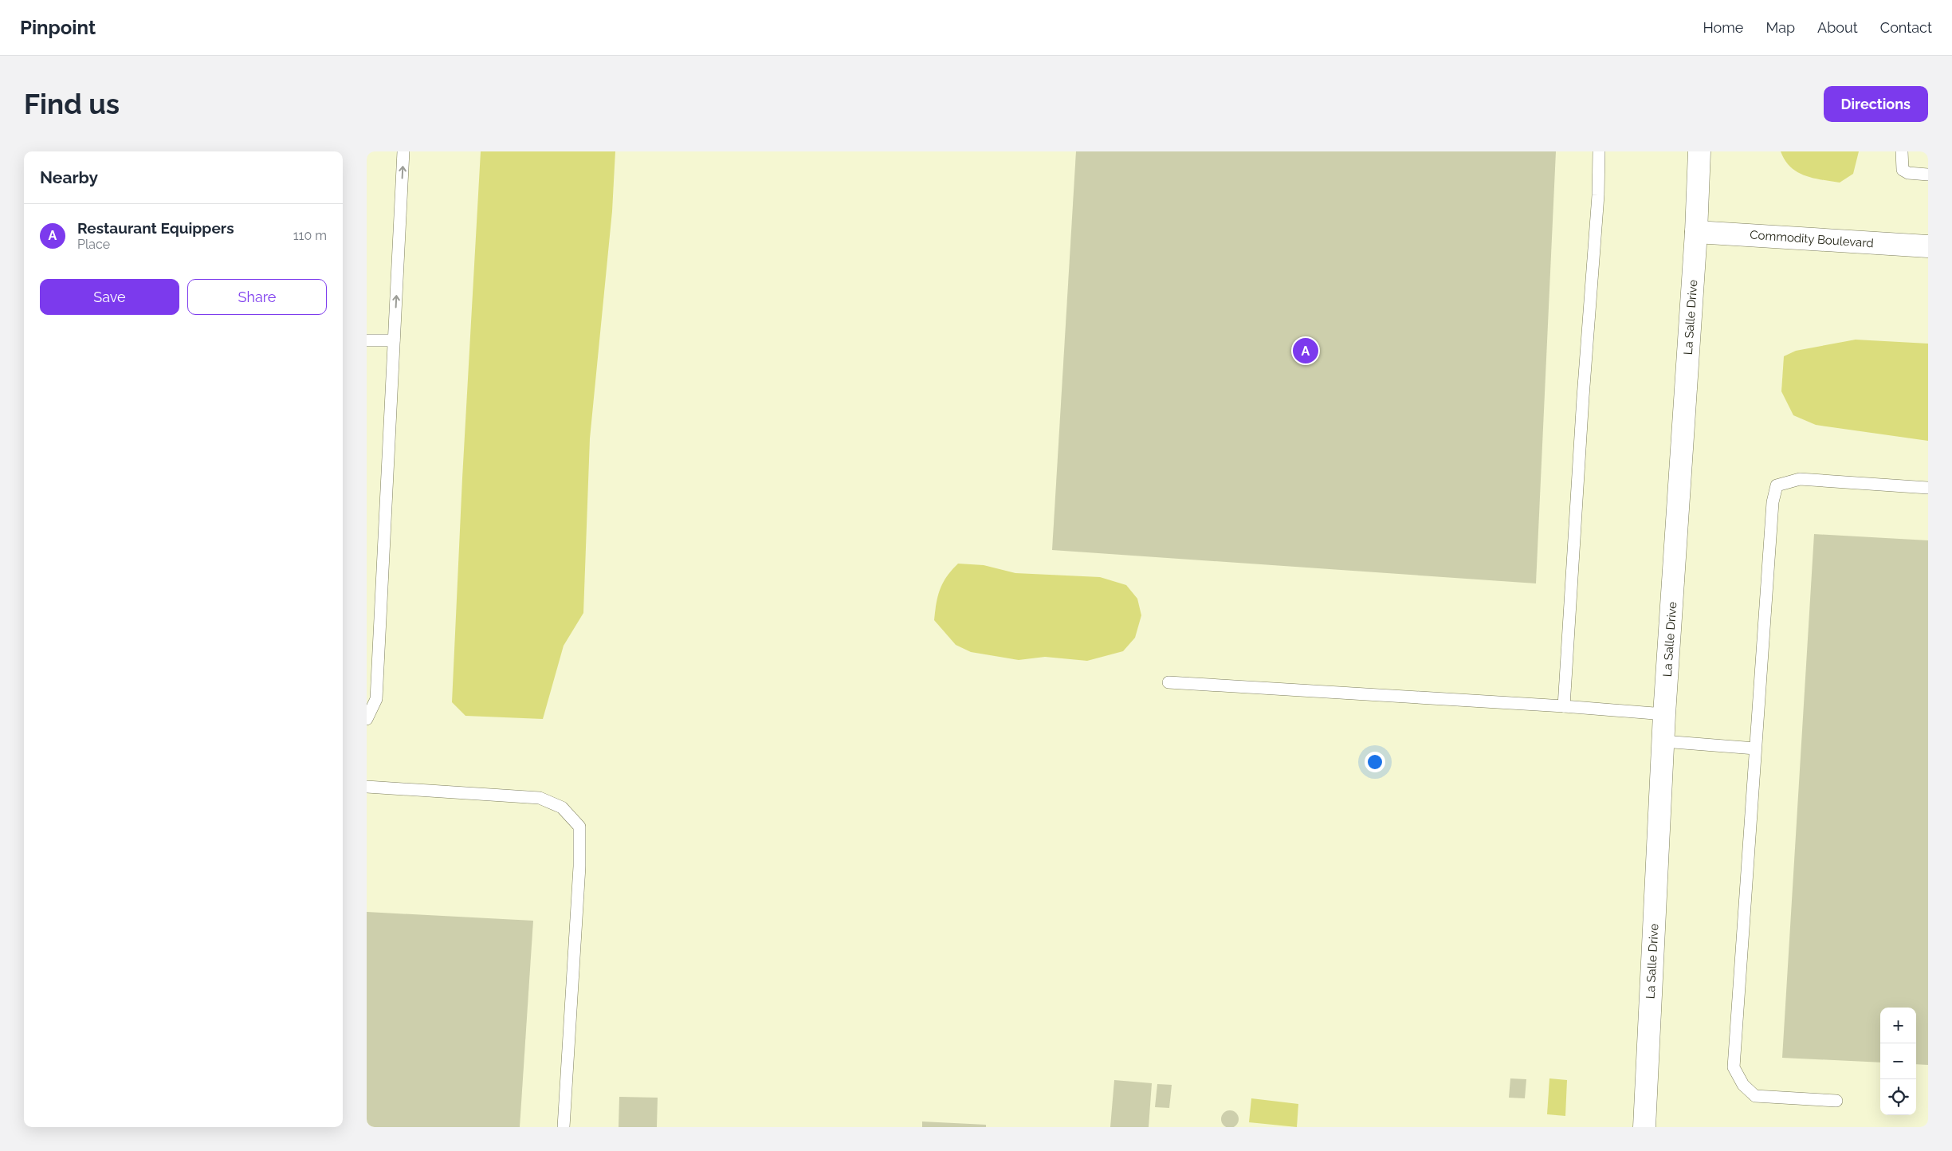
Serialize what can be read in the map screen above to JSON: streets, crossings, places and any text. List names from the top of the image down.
{
  "streets": {
    "street": ["Commodity Boulevard", "La Salle Drive"]
  },
  "crossings": [
    ["Commodity Boulevard", "La Salle Drive"]
  ],
  "page": {
    "header": "Pinpoint",
    "nav": [
      "Home",
      "Map",
      "About",
      "Contact"
    ],
    "buttons": [
      "Directions",
      ["Save", "Share"]
    ],
    "title": "Find us",
    "heading": "Nearby",
    "list": [
      {
        "mark": "A",
        "name": "Restaurant Equippers",
        "note": "Place",
        "value": "110 m"
      }
    ],
    "pins": "A",
    "map_buttons": ["+", "−"]
  }
}
